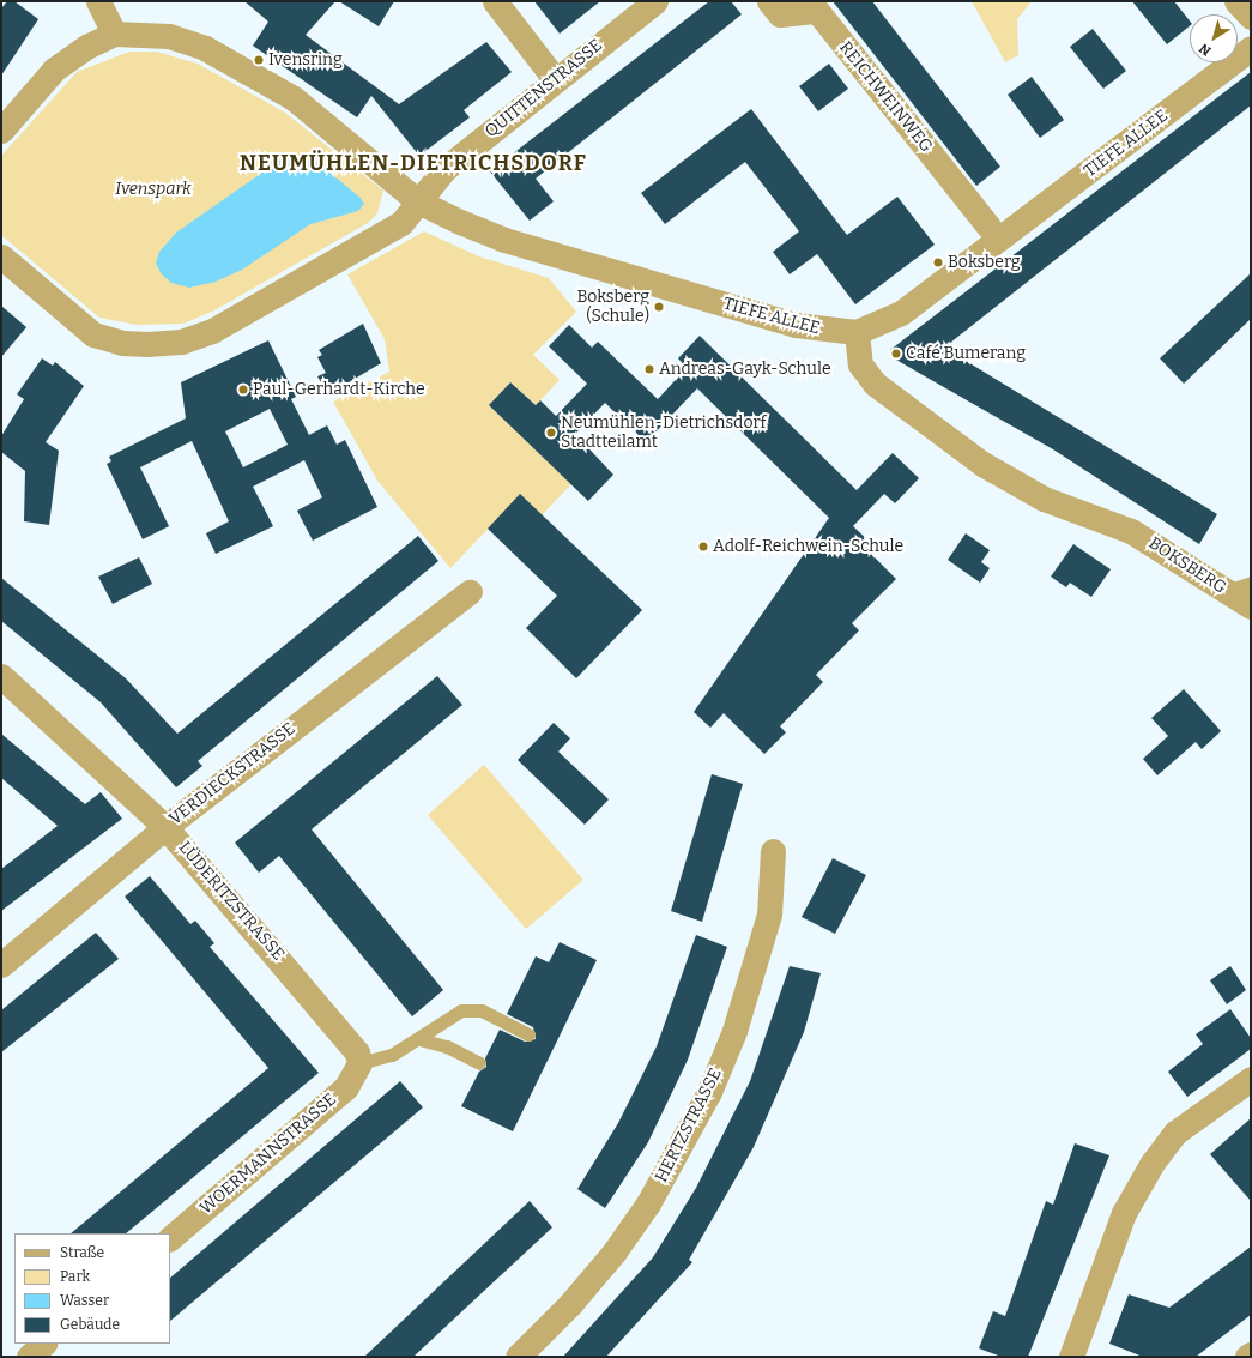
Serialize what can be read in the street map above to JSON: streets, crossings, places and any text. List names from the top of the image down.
{
  "streets": {
    "street": [
      "QUITTENSTRASSE",
      "REICHWEINWEG",
      "TIEFE ALLEE",
      "BOKSBERG",
      "VERDIECKSTRASSE",
      "LÜDERITZSTRASSE",
      "HERTZSTRASSE",
      "WOERMANNSTRASSE"
    ]
  },
  "crossings": [
    ["QUITTENSTRASSE", "TIEFE ALLEE"],
    ["TIEFE ALLEE", "BOKSBERG"],
    ["VERDIECKSTRASSE", "LÜDERITZSTRASSE"],
    ["LÜDERITZSTRASSE", "WOERMANNSTRASSE"]
  ],
  "districts": ["NEUMÜHLEN-DIETRICHSDORF"],
  "parks": ["Ivenspark"],
  "places": [
    "Ivensring",
    "Boksberg",
    "Boksberg (Schule)",
    "Café Bumerang",
    "Andreas-Gayk-Schule",
    "Paul-Gerhardt-Kirche",
    "Neumühlen-Dietrichsdorf Stadtteilamt",
    "Adolf-Reichwein-Schule"
  ],
  "legend": [
    "Straße",
    "Park",
    "Wasser",
    "Gebäude"
  ],
  "north": "bottom left"
}
